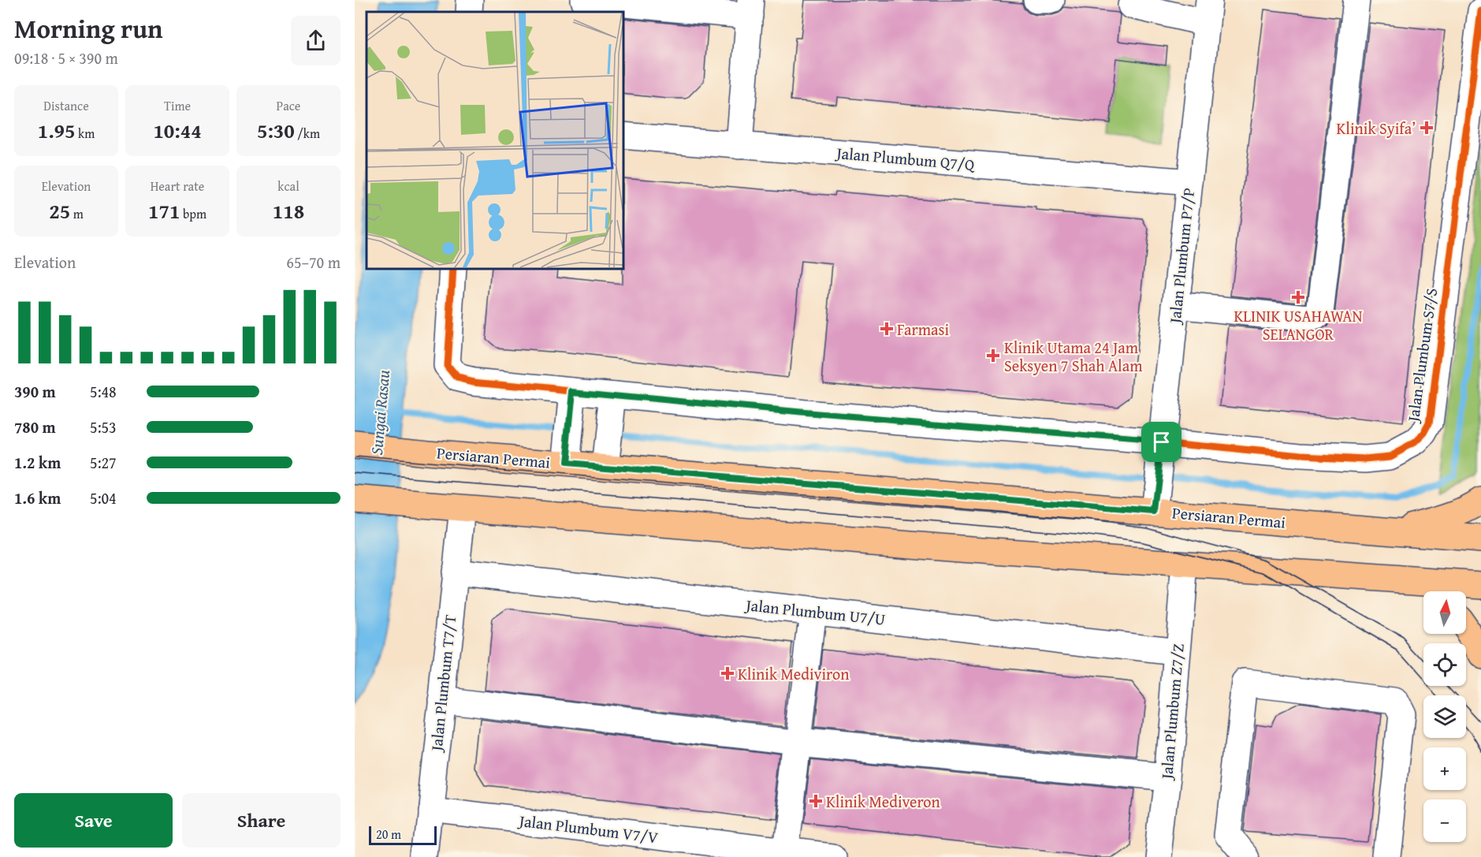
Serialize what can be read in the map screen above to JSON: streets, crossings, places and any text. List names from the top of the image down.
{
  "streets": {
    "main road": ["Persiaran Permai"],
    "street": [
      "Jalan Plumbum Q7/Q",
      "Jalan Plumbum P7/P",
      "Jalan Plumbum S7/S",
      "Jalan Plumbum U7/U",
      "Jalan Plumbum T7/T",
      "Jalan Plumbum Z7/Z",
      "Jalan Plumbum V7/V"
    ]
  },
  "crossings": [
    ["Jalan Plumbum Q7/Q", "Jalan Plumbum P7/P"],
    ["Jalan Plumbum P7/P", "Jalan Plumbum S7/S"],
    ["Jalan Plumbum P7/P", "Persiaran Permai"],
    ["Jalan Plumbum U7/U", "Jalan Plumbum T7/T"],
    ["Jalan Plumbum U7/U", "Jalan Plumbum Z7/Z"],
    ["Jalan Plumbum T7/T", "Jalan Plumbum V7/V"]
  ],
  "water": ["Sungai Rasau"],
  "places": {
    "health": [
      "Klinik Syifa’",
      "KLINIK USAHAWAN SELANGOR",
      "Farmasi",
      "Klinik Utama 24 Jam Seksyen 7 Shah Alam",
      "Klinik Mediviron",
      "Klinik Mediveron"
    ]
  },
  "scale_bar": "20 m",
  "north": "top",
  "page": {
    "heading": ["Morning run", "09:18 · 5 × 390 m"],
    "stats": [
      ["Distance", "1.95 km"],
      ["Time", "10:44"],
      ["Pace", "5:30 /km"],
      ["Elevation", "25 m"],
      ["Heart rate", "171 bpm"],
      ["kcal", "118"]
    ],
    "chart": ["Elevation", "65–70 m"],
    "list": [
      {
        "name": "390 m",
        "note": "5:48"
      },
      {
        "name": "780 m",
        "note": "5:53"
      },
      {
        "name": "1.2 km",
        "note": "5:27"
      },
      {
        "name": "1.6 km",
        "note": "5:04"
      }
    ],
    "map_buttons": ["+", "−"],
    "buttons": ["Save", "Share"],
    "scale": "20 m"
  }
}
